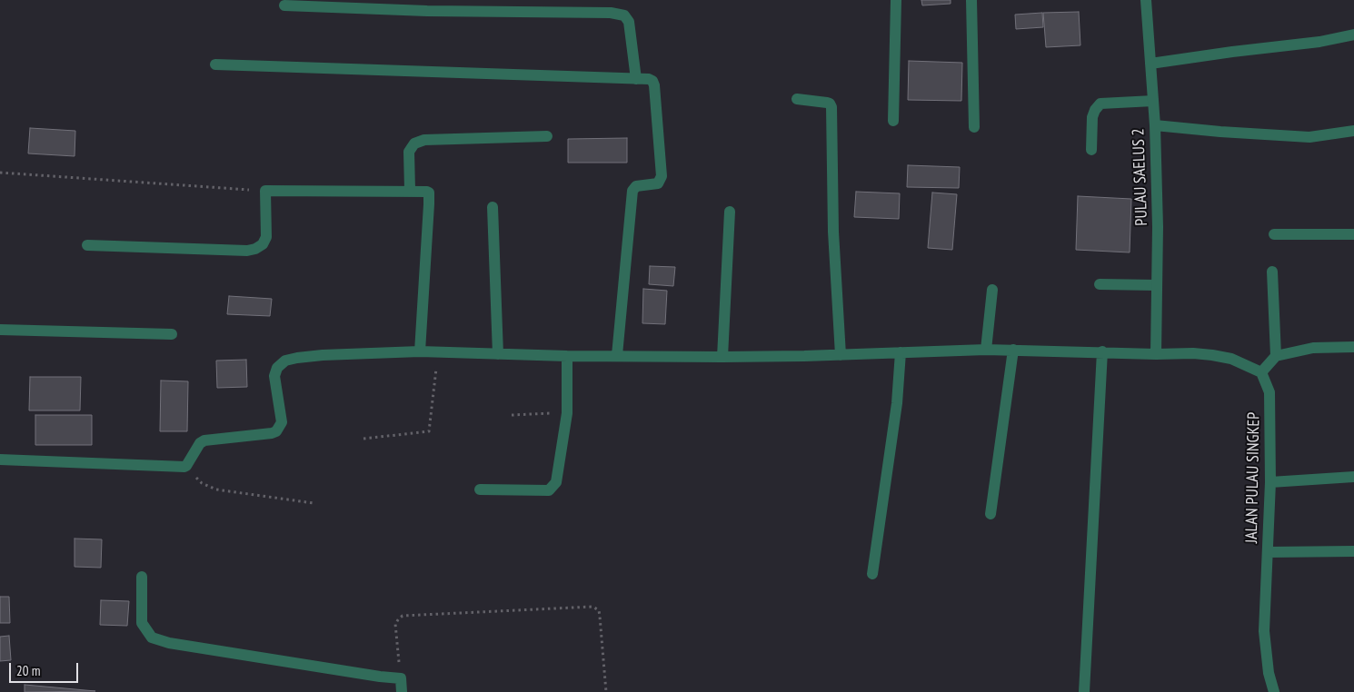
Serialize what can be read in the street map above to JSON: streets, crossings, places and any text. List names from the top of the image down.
{
  "streets": {
    "street": ["PULAU SAELUS 2", "JALAN PULAU SINGKEP"]
  },
  "scale_bar": "20 m"
}
